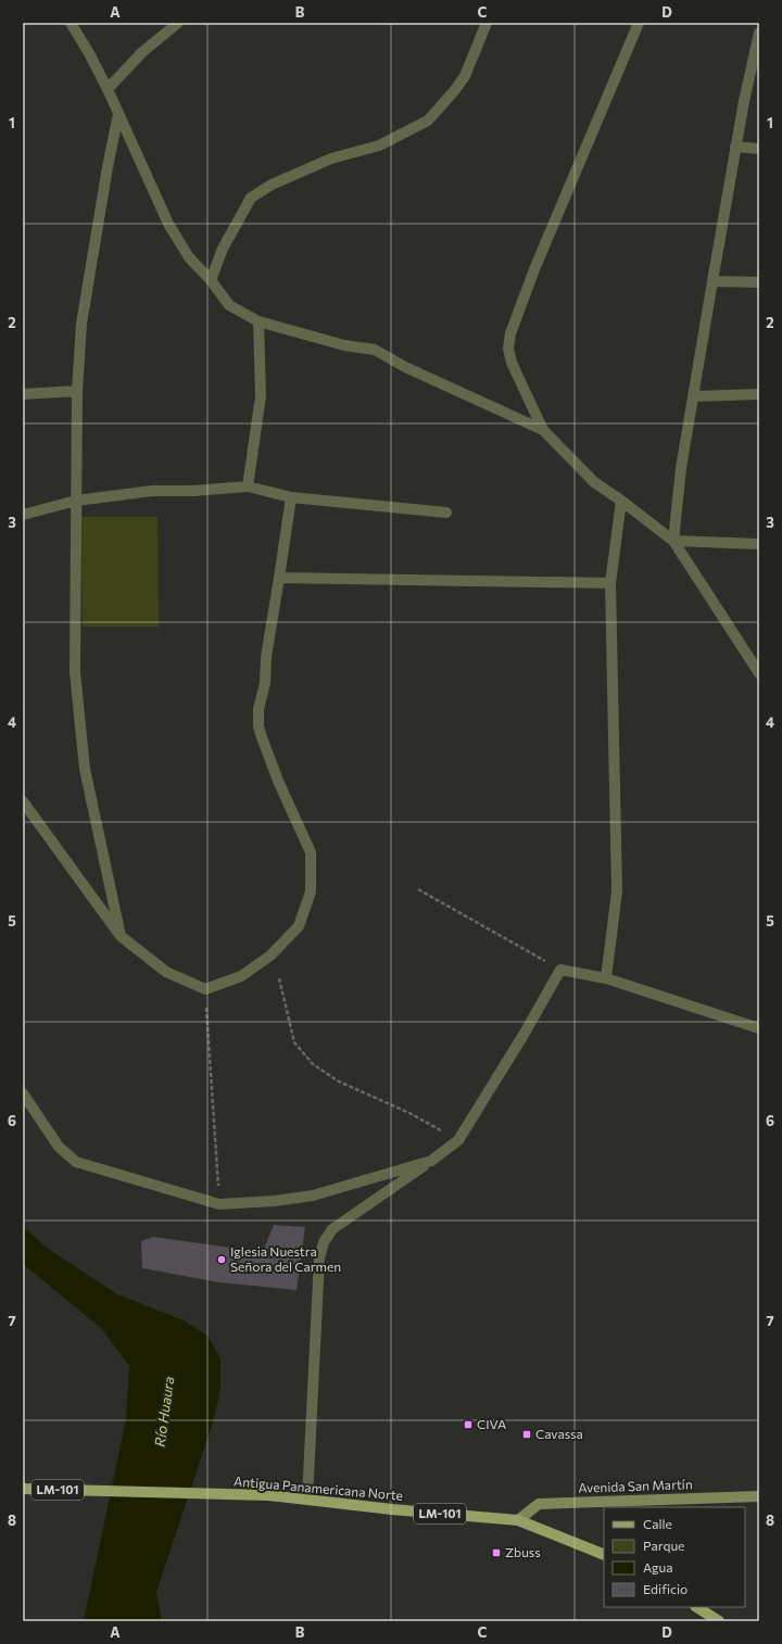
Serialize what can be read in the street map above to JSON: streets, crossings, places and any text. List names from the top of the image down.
{
  "streets": {
    "main road": ["Avenida San Martín", "Antigua Panamericana Norte", "LM-101"]
  },
  "crossings": [
    ["Avenida San Martín", "Antigua Panamericana Norte"]
  ],
  "water": ["Río Huaura"],
  "places": {
    "other": ["Iglesia Nuestra Señora del Carmen"],
    "transit": ["CIVA", "Cavassa", "Zbuss"]
  },
  "legend": [
    "Calle",
    "Parque",
    "Agua",
    "Edificio"
  ],
  "grid": {
    "columns": [
      "A",
      "B",
      "C",
      "D"
    ],
    "rows": [
      "1",
      "2",
      "3",
      "4",
      "5",
      "6",
      "7",
      "8"
    ]
  }
}
